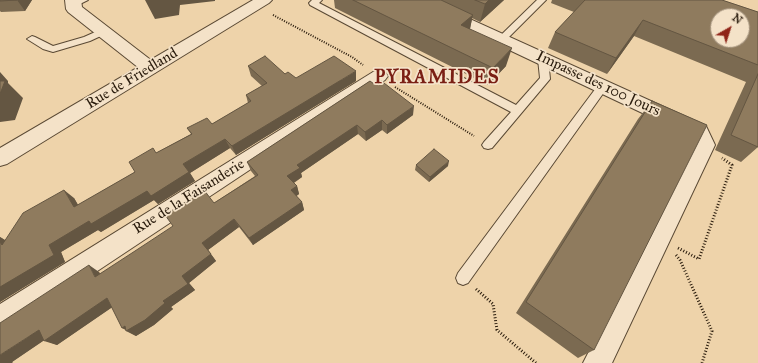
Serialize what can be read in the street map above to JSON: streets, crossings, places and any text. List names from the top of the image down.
{
  "streets": {
    "street": ["Rue de Friedland", "Impasse des 100 Jours", "Rue de la Faisanderie"]
  },
  "districts": ["PYRAMIDES"],
  "north": "top right"
}
